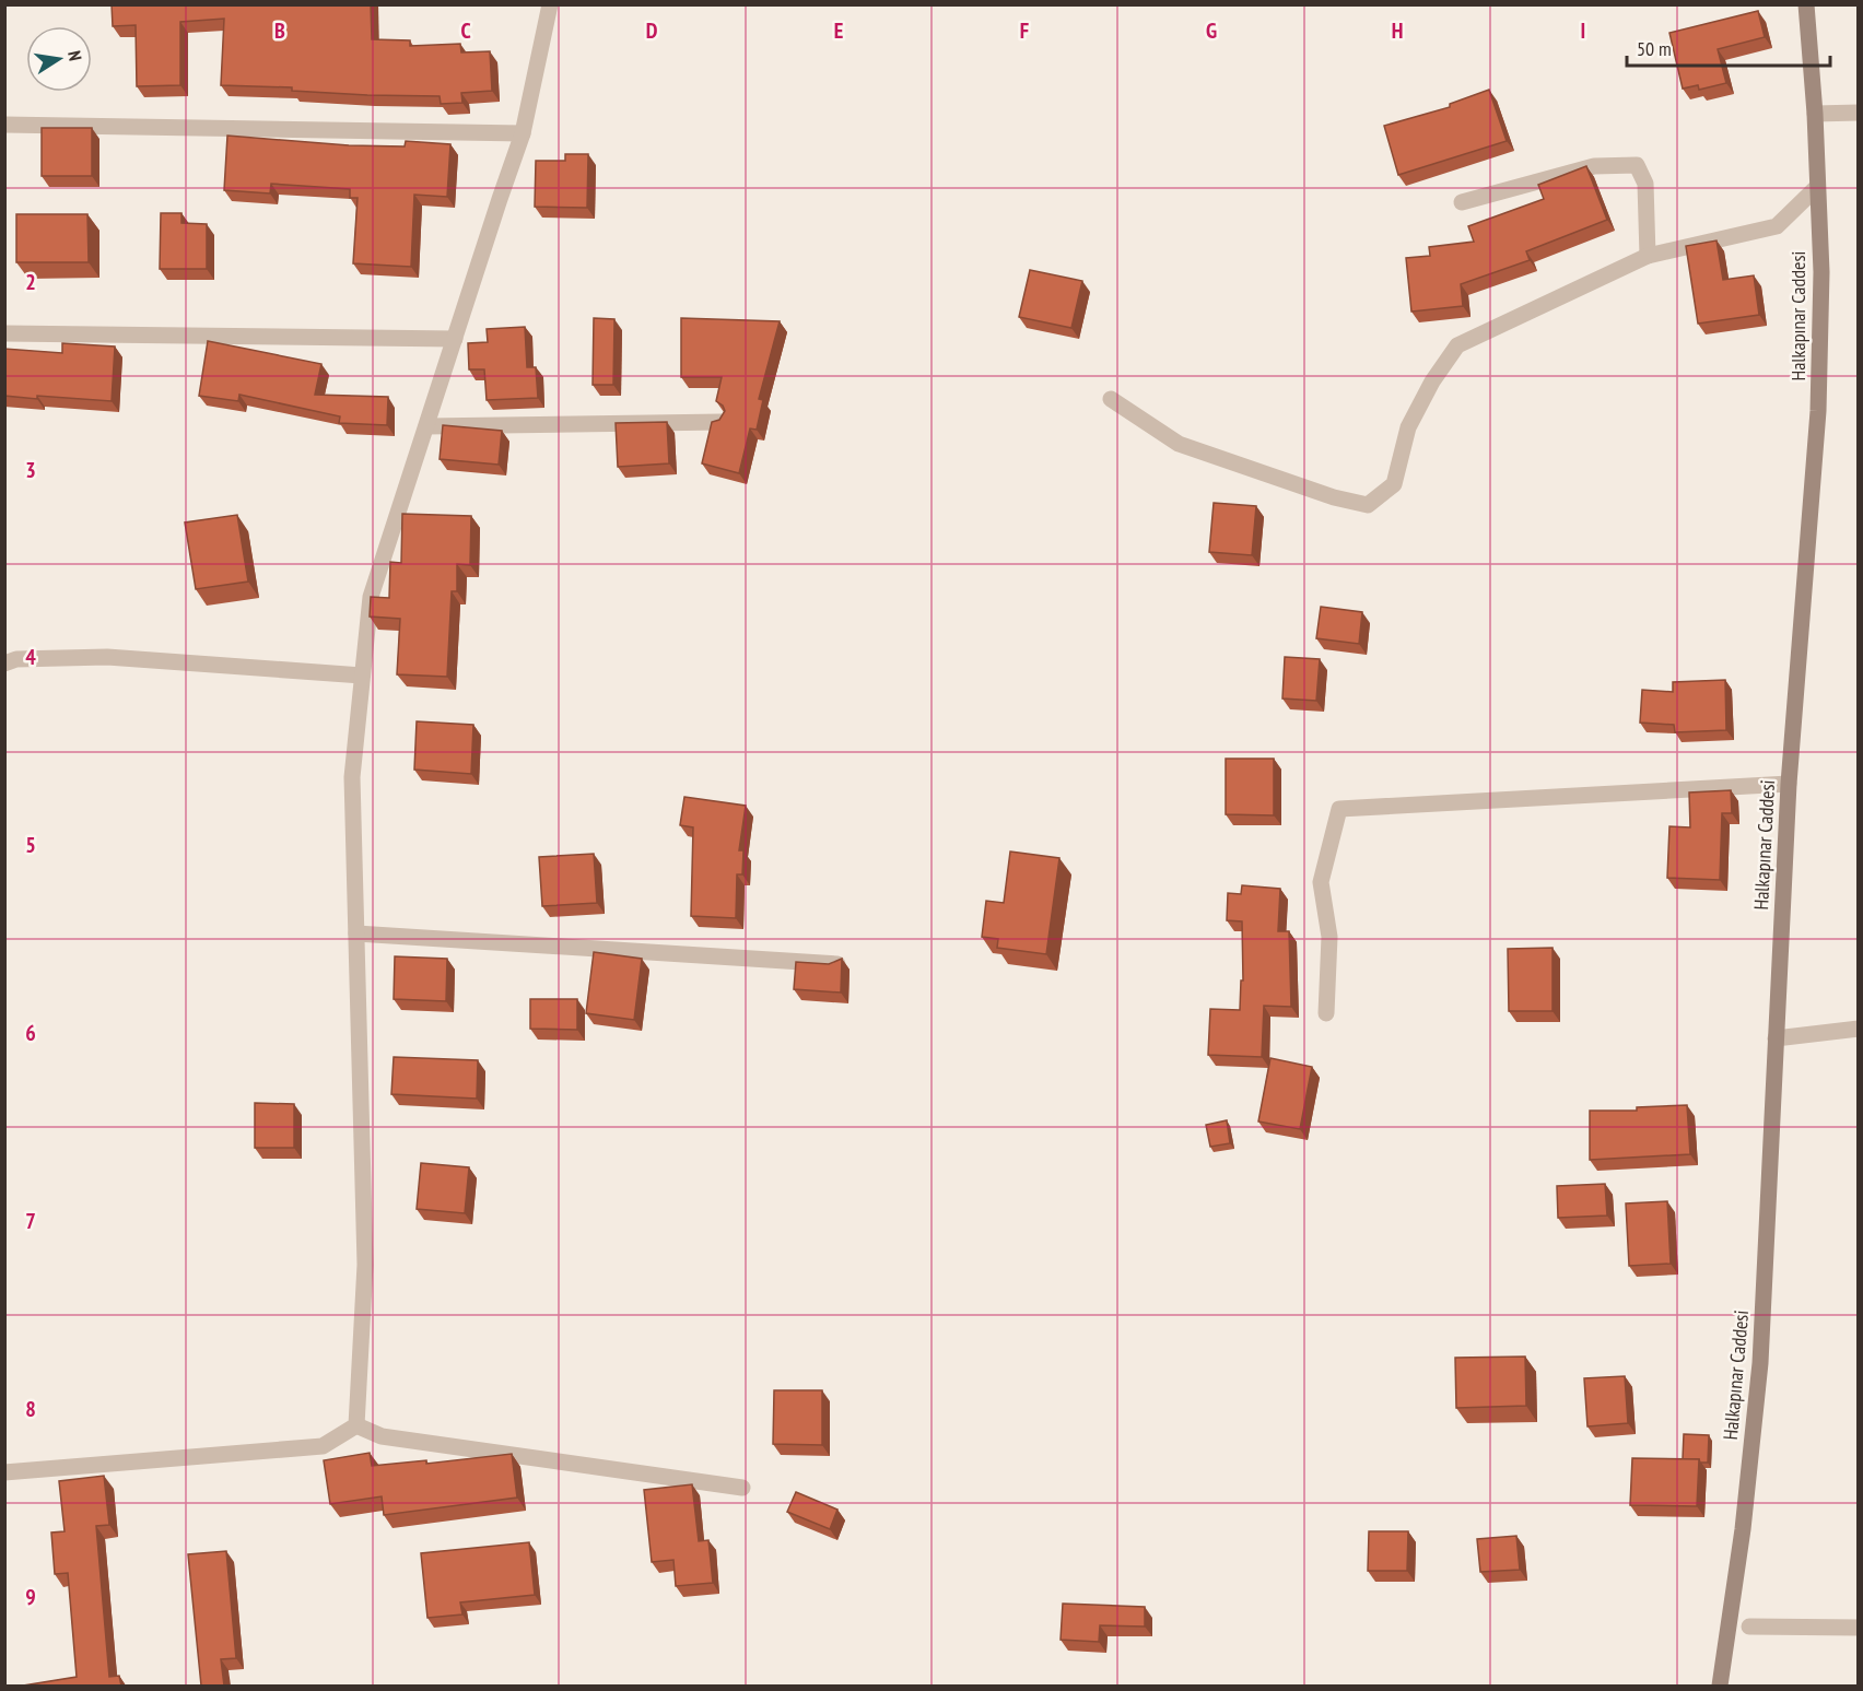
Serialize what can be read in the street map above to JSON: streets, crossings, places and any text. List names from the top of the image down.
{
  "streets": {
    "main road": ["Halkapınar Caddesi"]
  },
  "scale_bar": "50 m",
  "north": "right",
  "grid": {
    "columns": [
      "B",
      "C",
      "D",
      "E",
      "F",
      "G",
      "H",
      "I"
    ],
    "rows": [
      "2",
      "3",
      "4",
      "5",
      "6",
      "7",
      "8",
      "9"
    ]
  }
}
